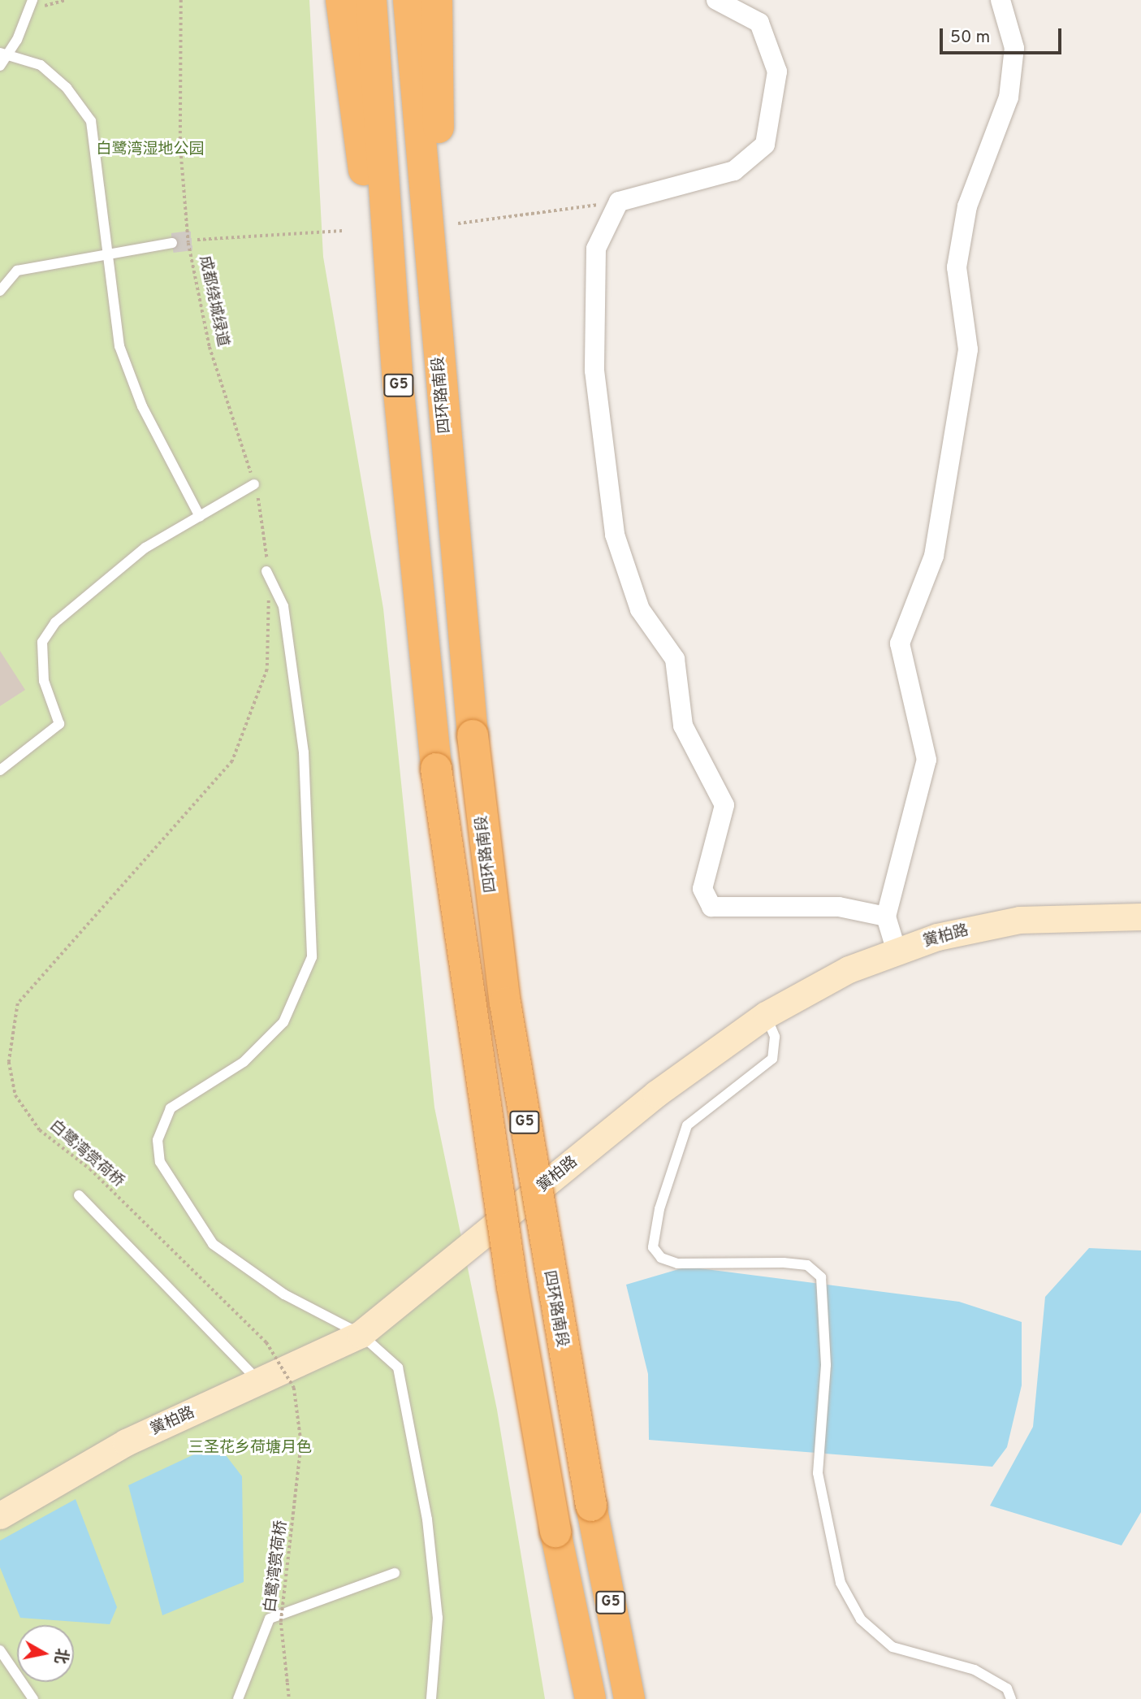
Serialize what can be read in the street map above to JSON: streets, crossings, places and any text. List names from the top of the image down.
{
  "streets": {
    "highway": ["G5", "四环路南段"],
    "street": ["黉柏路"],
    "path": ["成都绕城绿道", "白鹭湾·赏荷桥"]
  },
  "crossings": [
    ["成都绕城绿道", "白鹭湾·赏荷桥"]
  ],
  "parks": ["白鹭湾湿地公园", "三圣花乡荷塘月色"],
  "scale_bar": "50 m",
  "north": "right"
}
